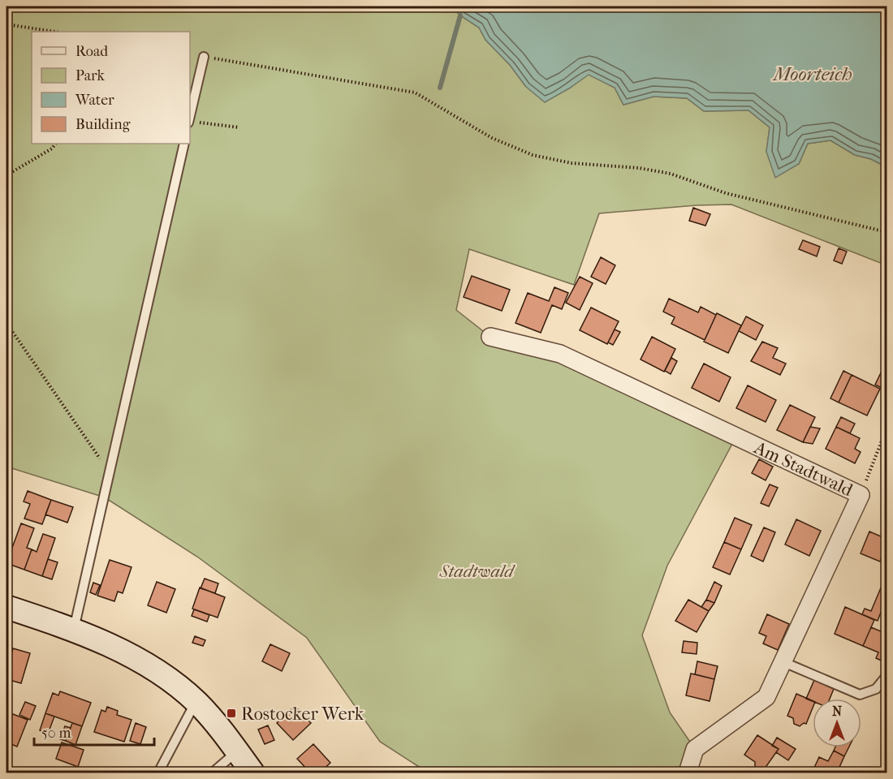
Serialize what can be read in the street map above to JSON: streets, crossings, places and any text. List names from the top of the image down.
{
  "streets": {
    "street": ["Am Stadtwald"]
  },
  "water": ["Moorteich"],
  "parks": ["Stadtwald"],
  "places": {
    "transit": ["Rostocker Werk"]
  },
  "legend": [
    "Road",
    "Park",
    "Water",
    "Building"
  ],
  "scale_bar": "50 m",
  "north": "top"
}
